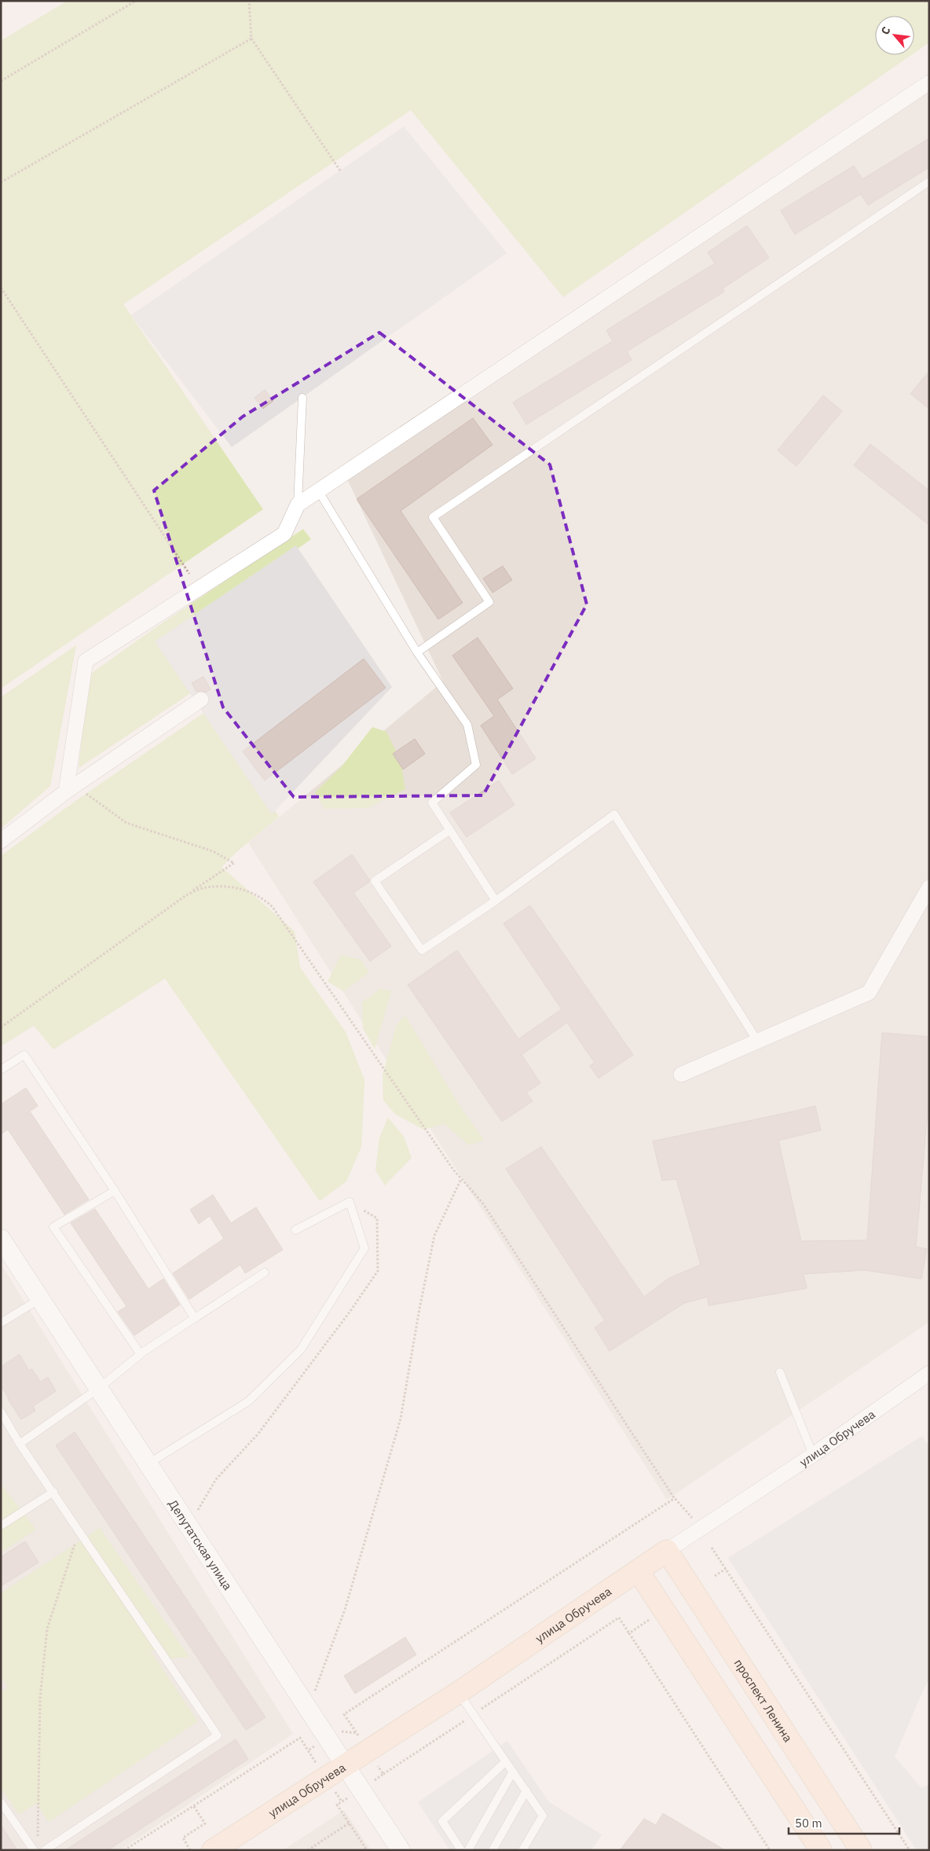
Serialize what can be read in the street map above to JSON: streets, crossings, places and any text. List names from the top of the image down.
{
  "streets": {
    "main road": ["улица Обручева", "проспект Ленина"],
    "street": ["Депутатская улица"]
  },
  "crossings": [
    ["улица Обручева", "Депутатская улица"],
    ["улица Обручева", "проспект Ленина"]
  ],
  "scale_bar": "50 m",
  "north": "top left"
}
